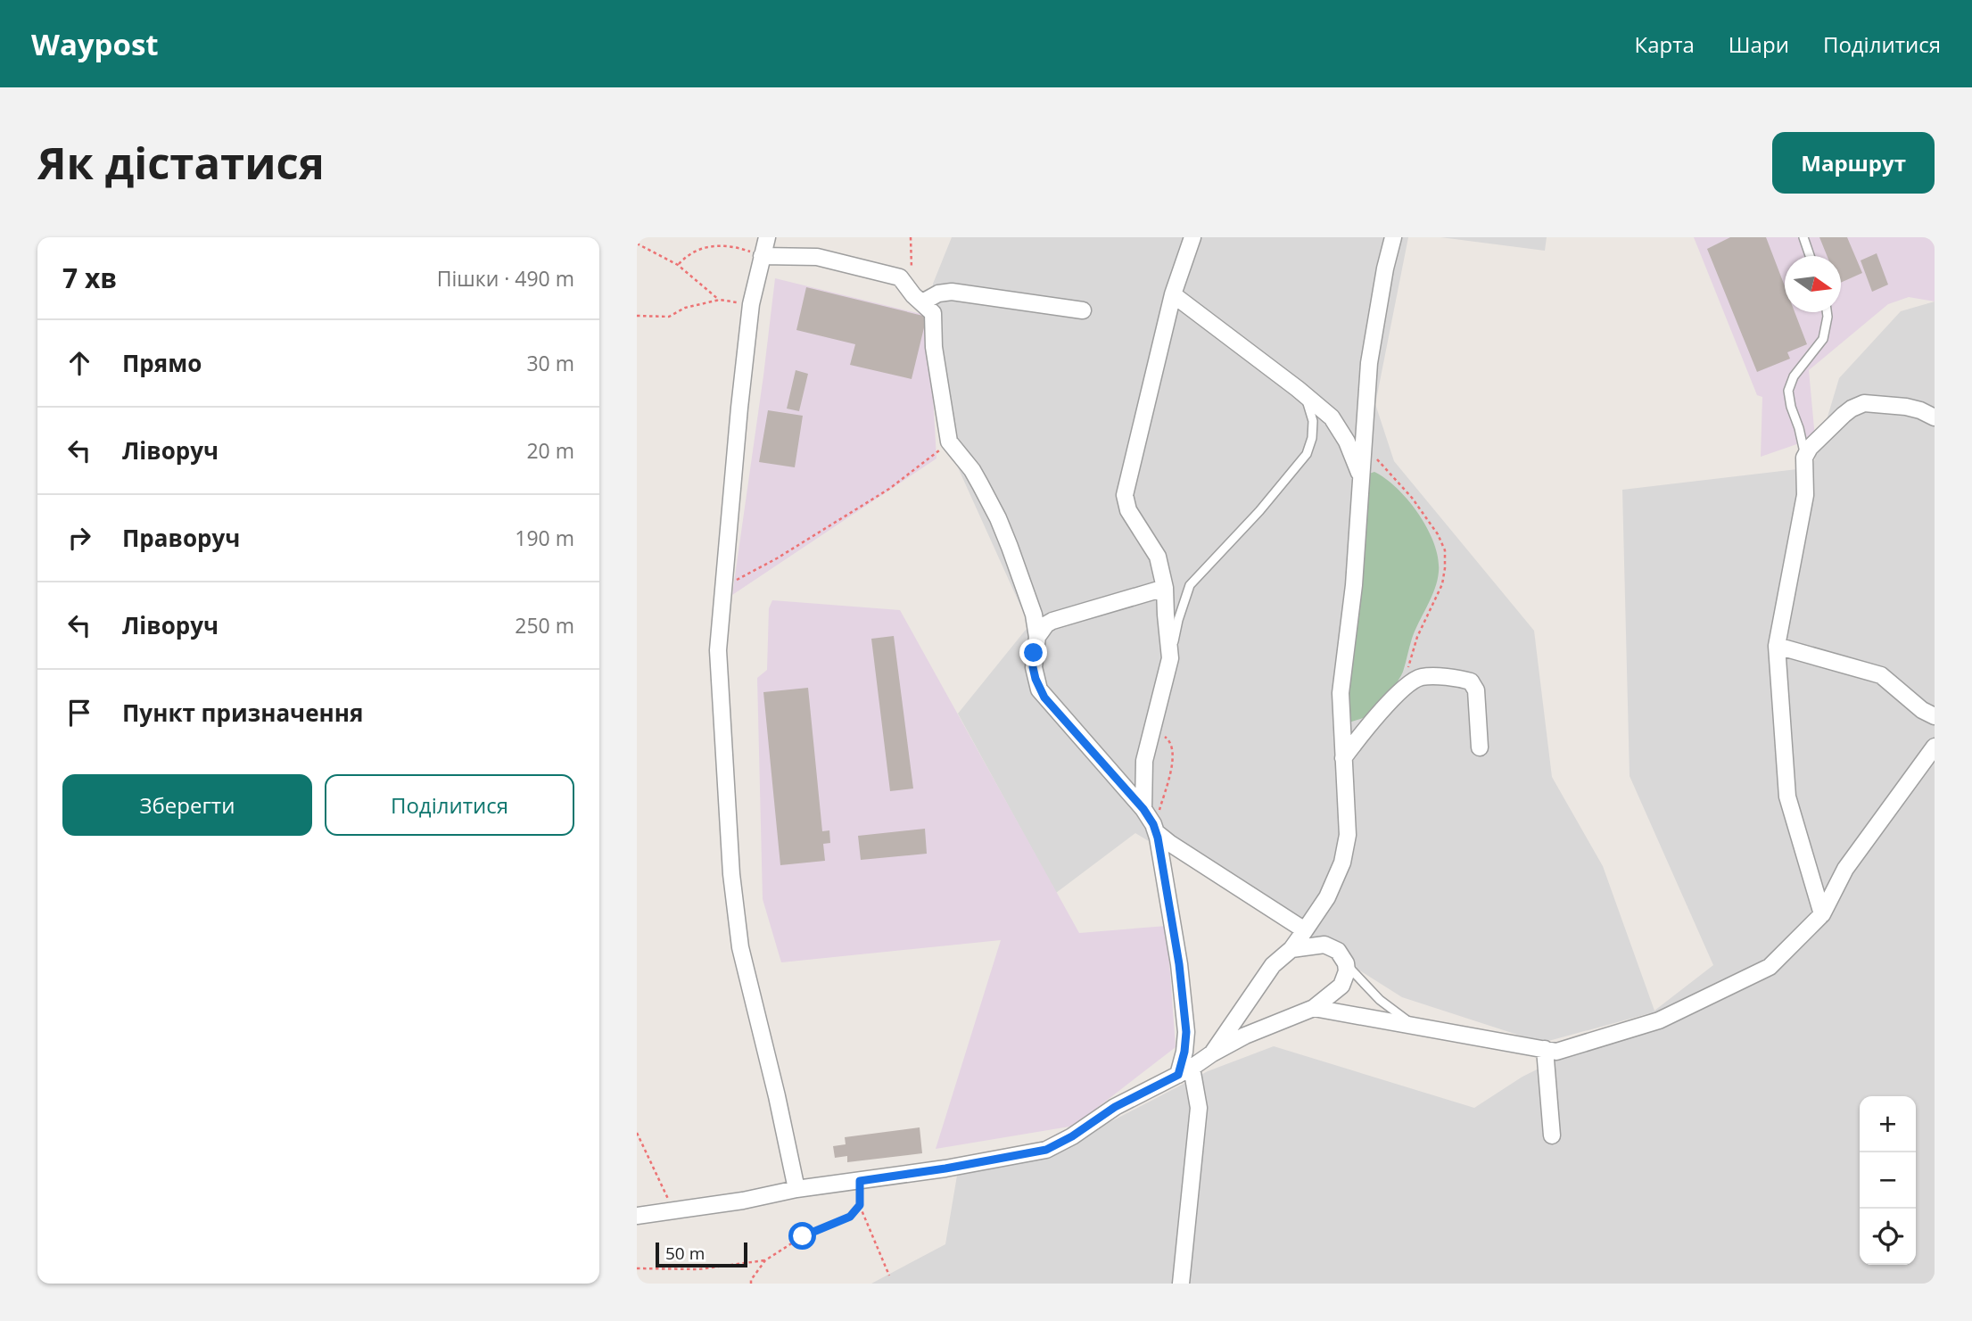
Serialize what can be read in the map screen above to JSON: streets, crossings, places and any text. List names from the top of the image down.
{
  "scale_bar": "50 m",
  "north": "right",
  "page": {
    "header": "Waypost",
    "nav": ["Карта", "Шари", "Поділитися"],
    "buttons": [
      "Маршрут",
      ["Зберегти", "Поділитися"]
    ],
    "title": "Як дістатися",
    "heading": ["7 хв", "Пішки · 490 m"],
    "list": [
      ["Прямо", "30 m"],
      ["Ліворуч", "20 m"],
      ["Праворуч", "190 m"],
      ["Ліворуч", "250 m"],
      "Пункт призначення"
    ],
    "map_buttons": ["+", "−"],
    "scale": "50 m"
  }
}
